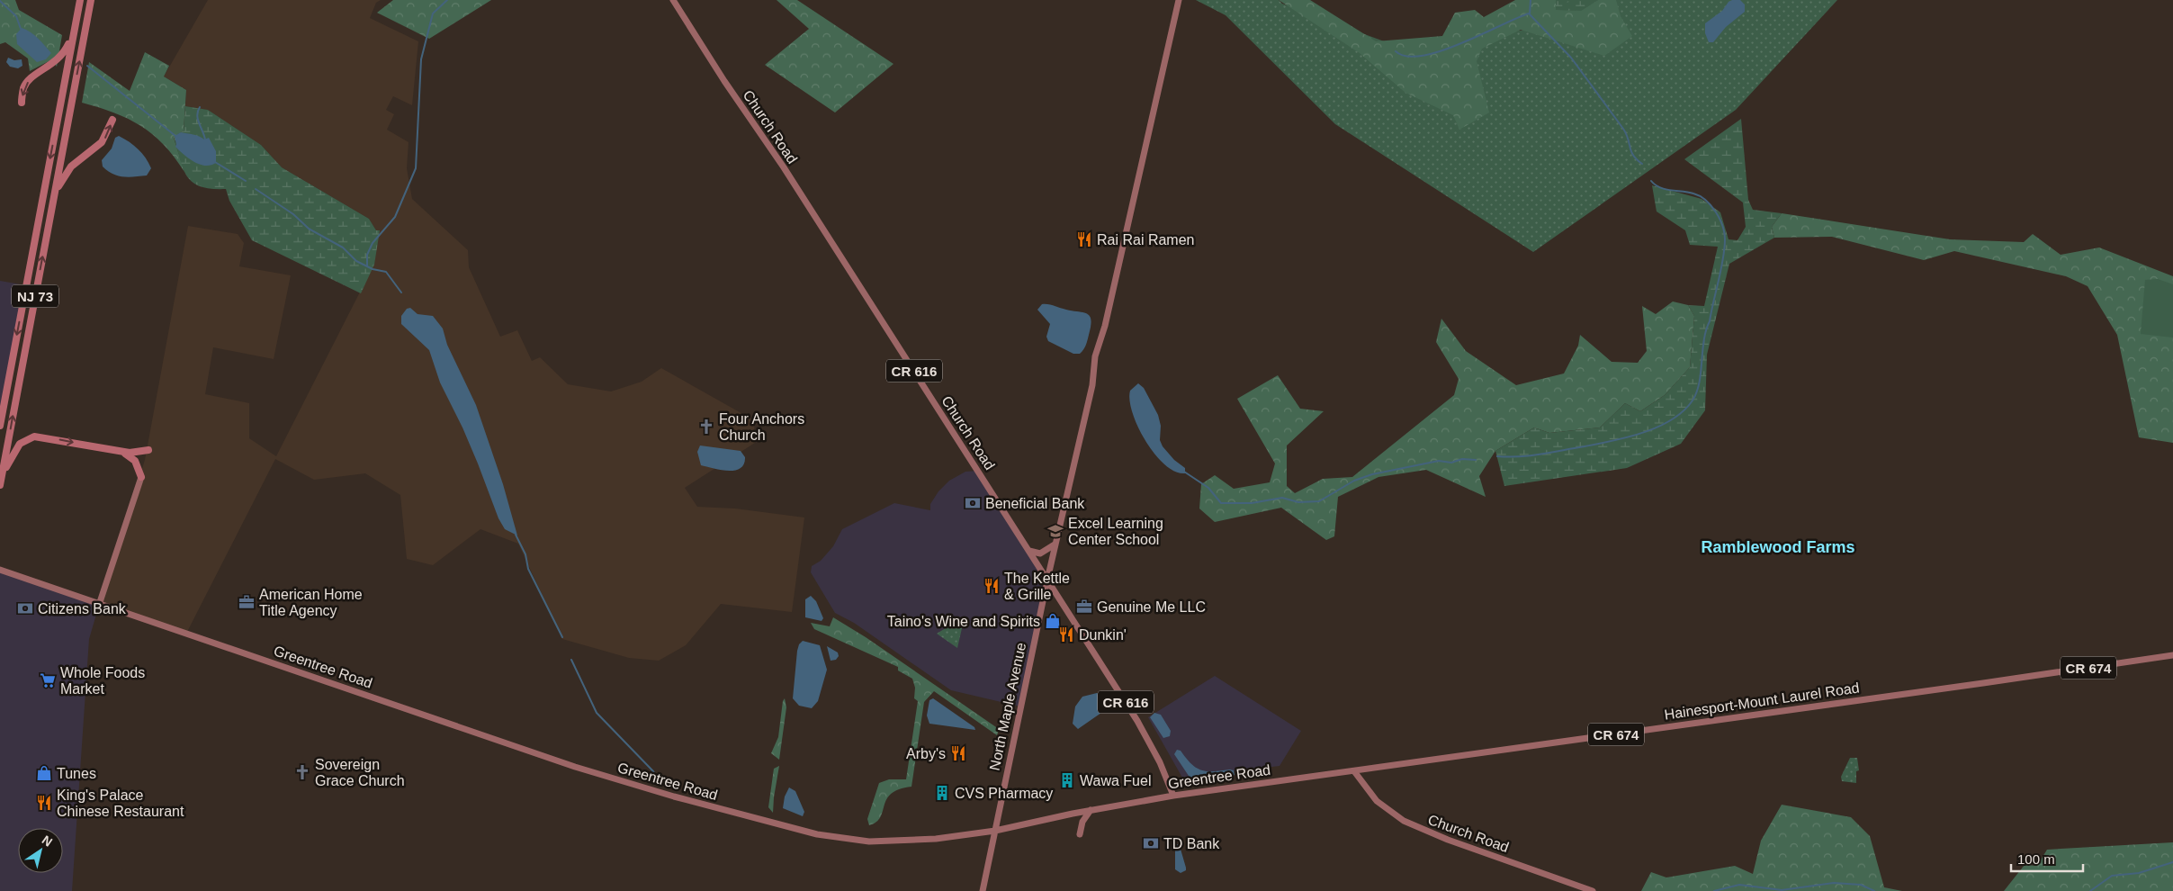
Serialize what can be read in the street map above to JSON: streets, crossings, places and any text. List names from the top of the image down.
{
  "streets": {
    "highway": ["NJ 73"],
    "main road": [
      "Church Road",
      "CR 616",
      "Greentree Road",
      "CR 674",
      "Hainesport-Mount Laurel Road",
      "North Maple Avenue"
    ]
  },
  "crossings": [
    ["Church Road", "Greentree Road"],
    ["Church Road", "Hainesport-Mount Laurel Road"],
    ["Church Road", "North Maple Avenue"],
    ["Greentree Road", "Hainesport-Mount Laurel Road"],
    ["Greentree Road", "North Maple Avenue"]
  ],
  "districts": ["Ramblewood Farms"],
  "places": {
    "restaurant": [
      "Rai Rai Ramen",
      "The Kettle & Grille",
      "Dunkin'",
      "Arby's",
      "King's Palace Chinese Restaurant"
    ],
    "church": ["Four Anchors Church", "Sovereign Grace Church"],
    "bank": ["Beneficial Bank", "Citizens Bank", "TD Bank"],
    "school or university": ["Excel Learning Center School"],
    "office": ["American Home Title Agency", "Genuine Me LLC"],
    "shop": ["Taino's Wine and Spirits", "Tunes"],
    "supermarket": ["Whole Foods Market"],
    "building": ["Wawa Fuel", "CVS Pharmacy"]
  },
  "scale_bar": "100 m",
  "north": "top right"
}
